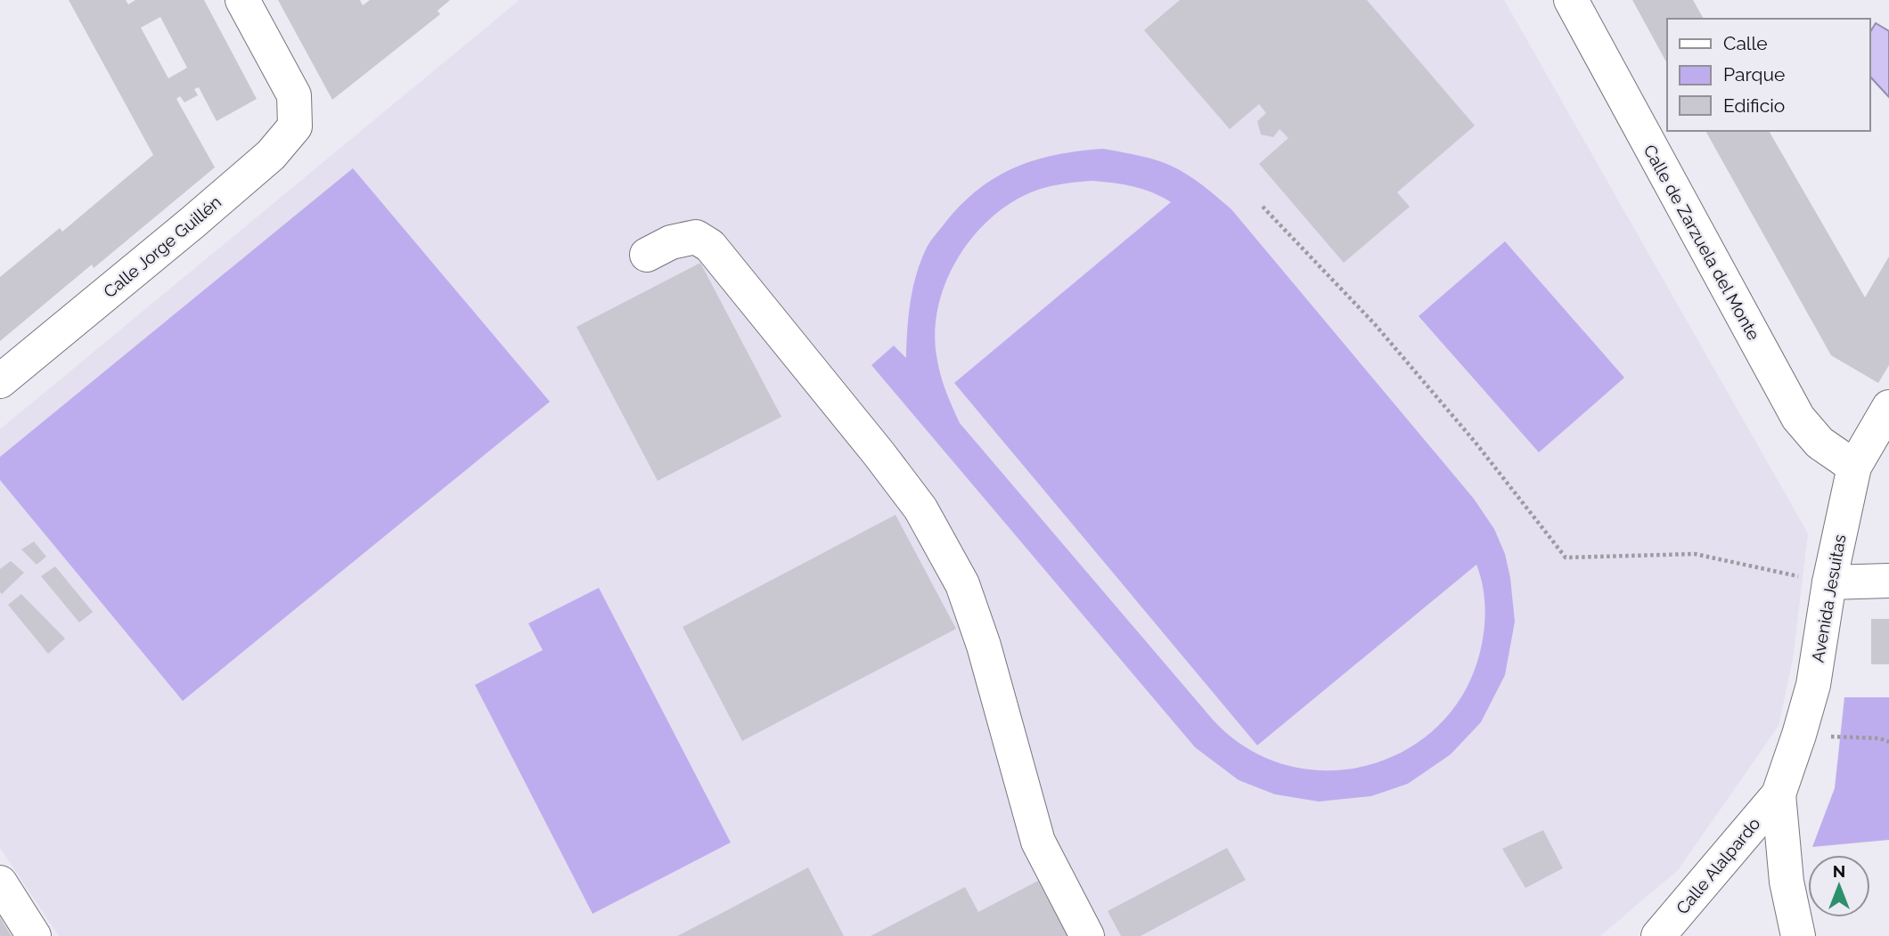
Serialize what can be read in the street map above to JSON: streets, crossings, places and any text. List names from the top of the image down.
{
  "streets": {
    "street": [
      "Calle de Zarzuela del Monte",
      "Calle Jorge Guillén",
      "Avenida Jesuitas",
      "Calle Alalpardo"
    ]
  },
  "crossings": [
    ["Calle de Zarzuela del Monte", "Avenida Jesuitas"],
    ["Avenida Jesuitas", "Calle Alalpardo"]
  ],
  "legend": ["Calle", "Parque", "Edificio"],
  "north": "top"
}
